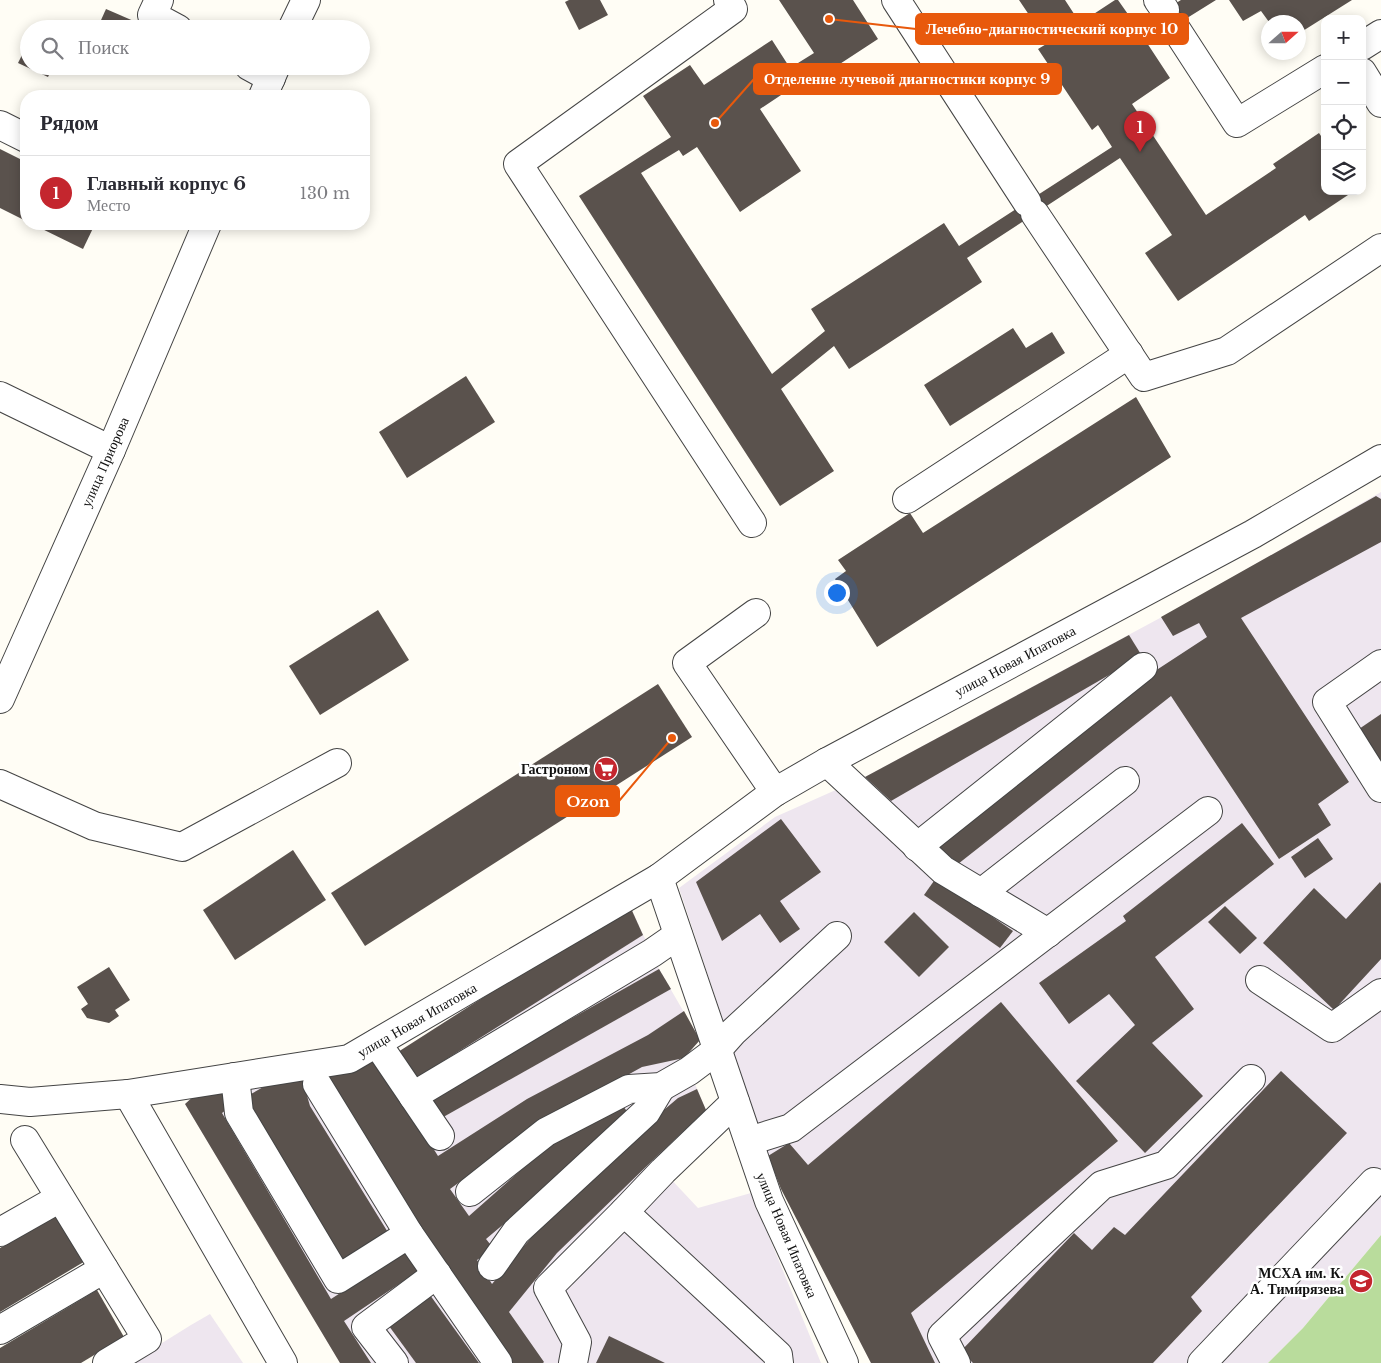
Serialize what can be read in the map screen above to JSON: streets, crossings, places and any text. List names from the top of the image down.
{
  "streets": {
    "street": ["улица Приорова", "улица Новая Ипатовка"]
  },
  "places": {
    "other": ["Лечебно-диагностический корпус 10", "Отделение лучевой диагностики корпус 9", "Ozon"],
    "supermarket": ["Гастроном"],
    "school or university": ["МСХА им. К. А. Тимирязева"]
  },
  "north": "right",
  "page": {
    "map_buttons": ["+", "−"],
    "search": "Поиск",
    "heading": "Рядом",
    "pins": "1",
    "list": [
      {
        "mark": "1",
        "name": "Главный корпус 6",
        "note": "Место",
        "value": "130 m"
      }
    ]
  }
}
